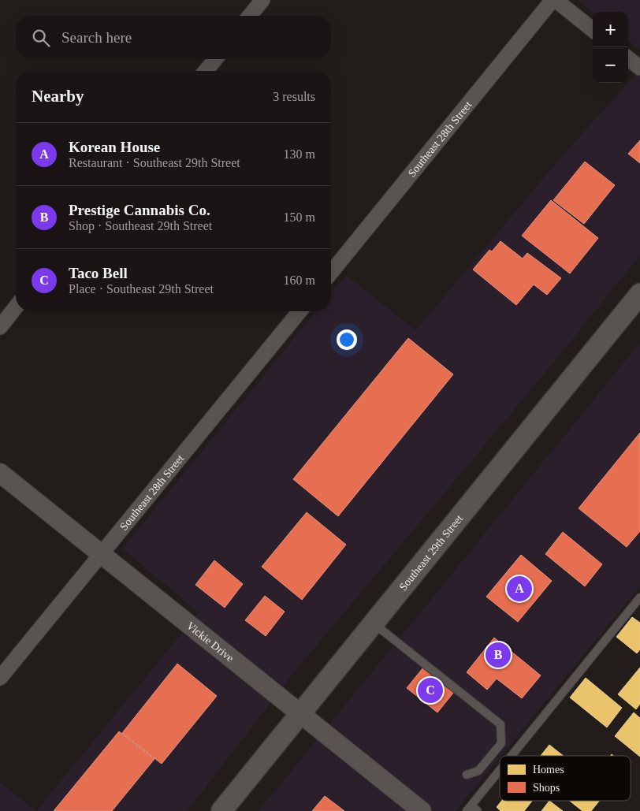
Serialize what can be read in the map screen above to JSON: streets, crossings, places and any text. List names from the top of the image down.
{
  "streets": {
    "main road": ["Southeast 29th Street"],
    "street": ["Southeast 28th Street", "Vickie Drive"]
  },
  "crossings": [
    ["Southeast 28th Street", "Vickie Drive"],
    ["Southeast 29th Street", "Vickie Drive"]
  ],
  "legend": ["Homes", "Shops"],
  "page": {
    "map_buttons": ["+", "−"],
    "search": "Search here",
    "heading": ["Nearby", "3 results"],
    "list": [
      {
        "mark": "A",
        "name": "Korean House",
        "note": "Restaurant · Southeast 29th Street",
        "value": "130 m"
      },
      {
        "mark": "B",
        "name": "Prestige Cannabis Co.",
        "note": "Shop · Southeast 29th Street",
        "value": "150 m"
      },
      {
        "mark": "C",
        "name": "Taco Bell",
        "note": "Place · Southeast 29th Street",
        "value": "160 m"
      }
    ],
    "pins": ["A", "B", "C"]
  }
}
